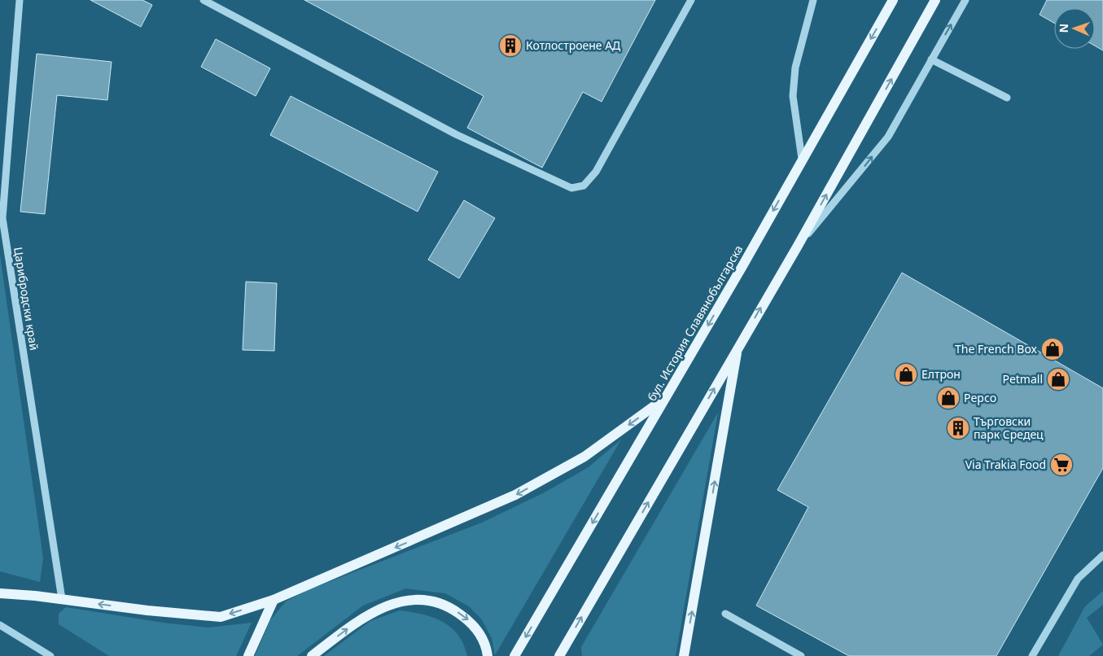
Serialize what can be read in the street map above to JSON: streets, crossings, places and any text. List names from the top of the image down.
{
  "streets": {
    "main road": ["бул. История Славянобългарска"],
    "street": ["Царибродски край"]
  },
  "places": {
    "building": ["Котлостроене АД", "Търговски парк Средец"],
    "shop": [
      "The French Box",
      "Елтрон",
      "Petmall",
      "Pepco"
    ],
    "supermarket": ["Via Trakia Food"]
  },
  "north": "left"
}
